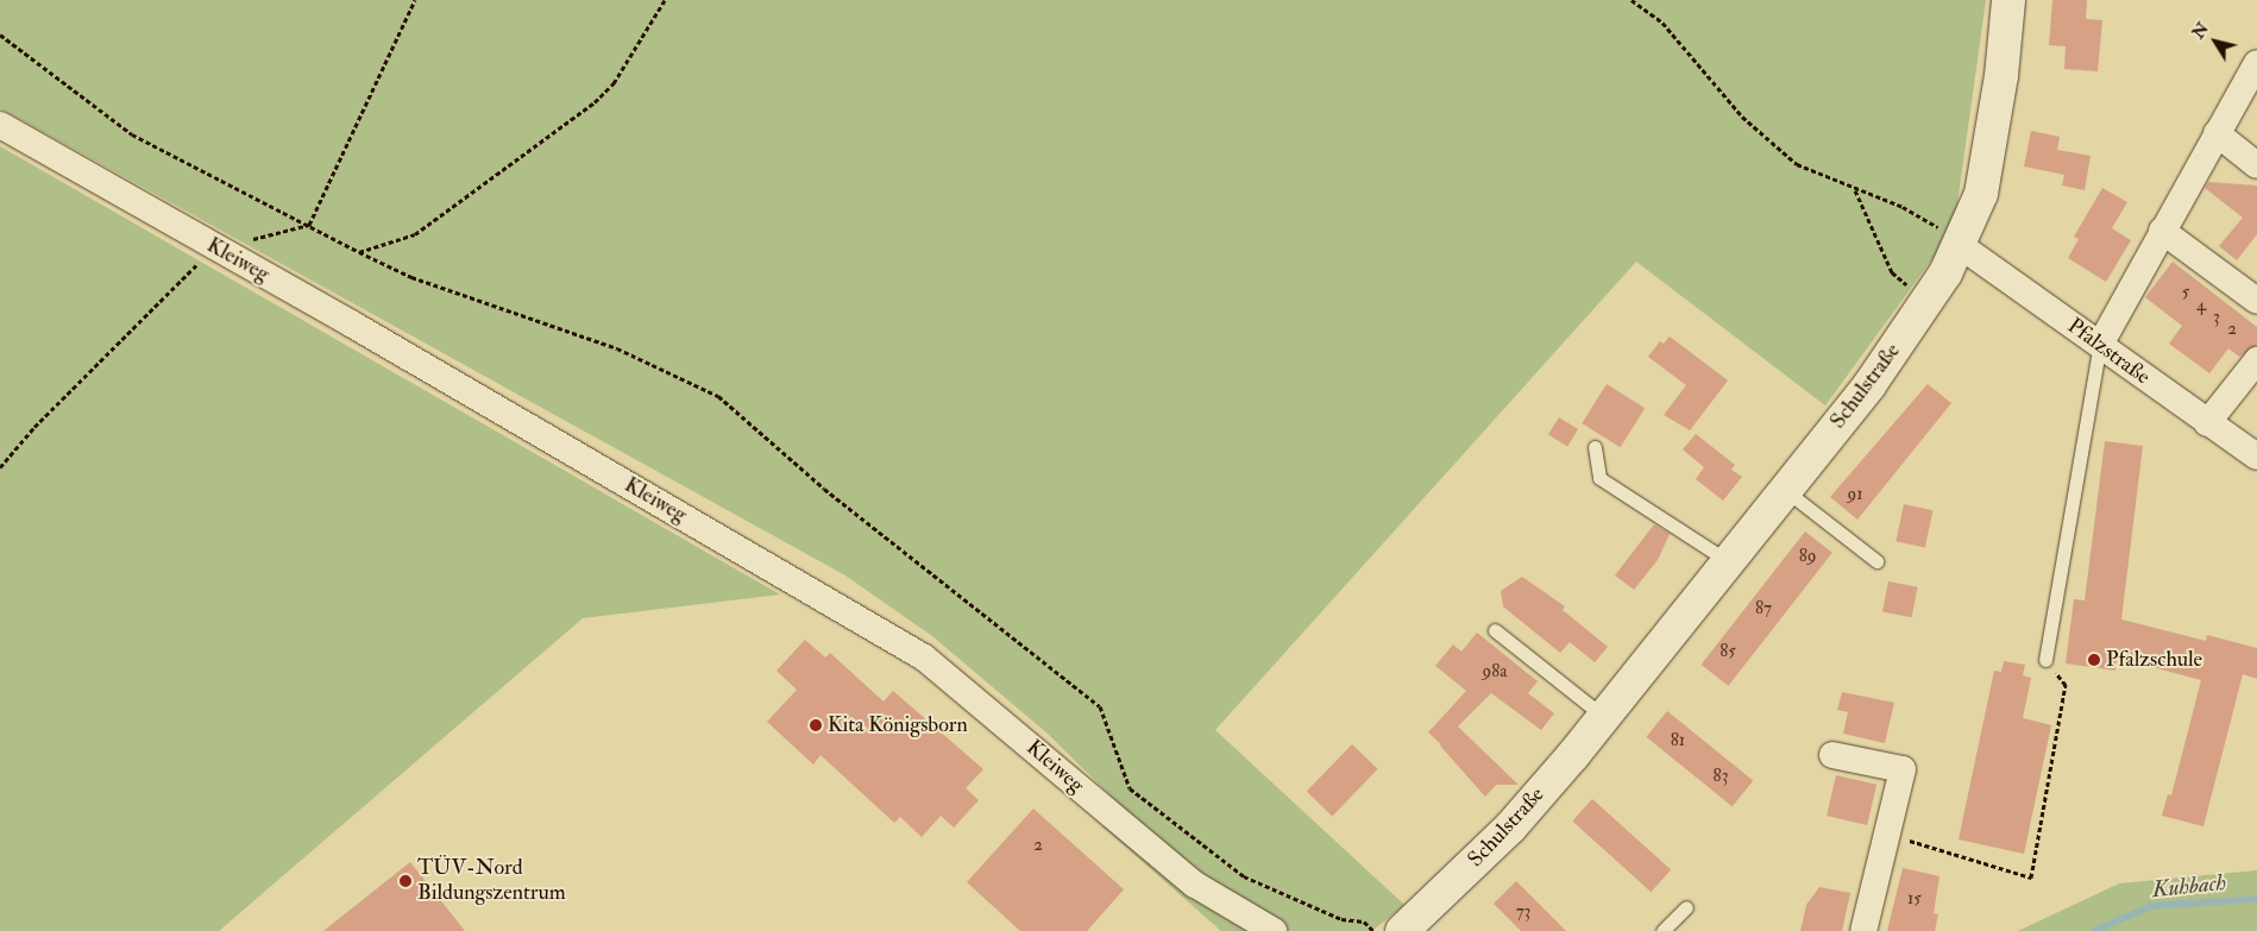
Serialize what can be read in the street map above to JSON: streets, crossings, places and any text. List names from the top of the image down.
{
  "streets": {
    "main road": ["Schulstraße"],
    "street": ["Kleiweg", "Pfalzstraße"]
  },
  "crossings": [
    ["Pfalzstraße", "Schulstraße"]
  ],
  "water": ["Kuhbach"],
  "places": ["Pfalzschule", "Kita Königsborn", "TÜV-Nord Bildungszentrum"],
  "house_numbers": [
    "5",
    "4",
    "3",
    "2",
    "91",
    "89",
    "87",
    "85",
    "98a",
    "81",
    "83",
    "2",
    "15",
    "73"
  ],
  "north": "top left"
}
